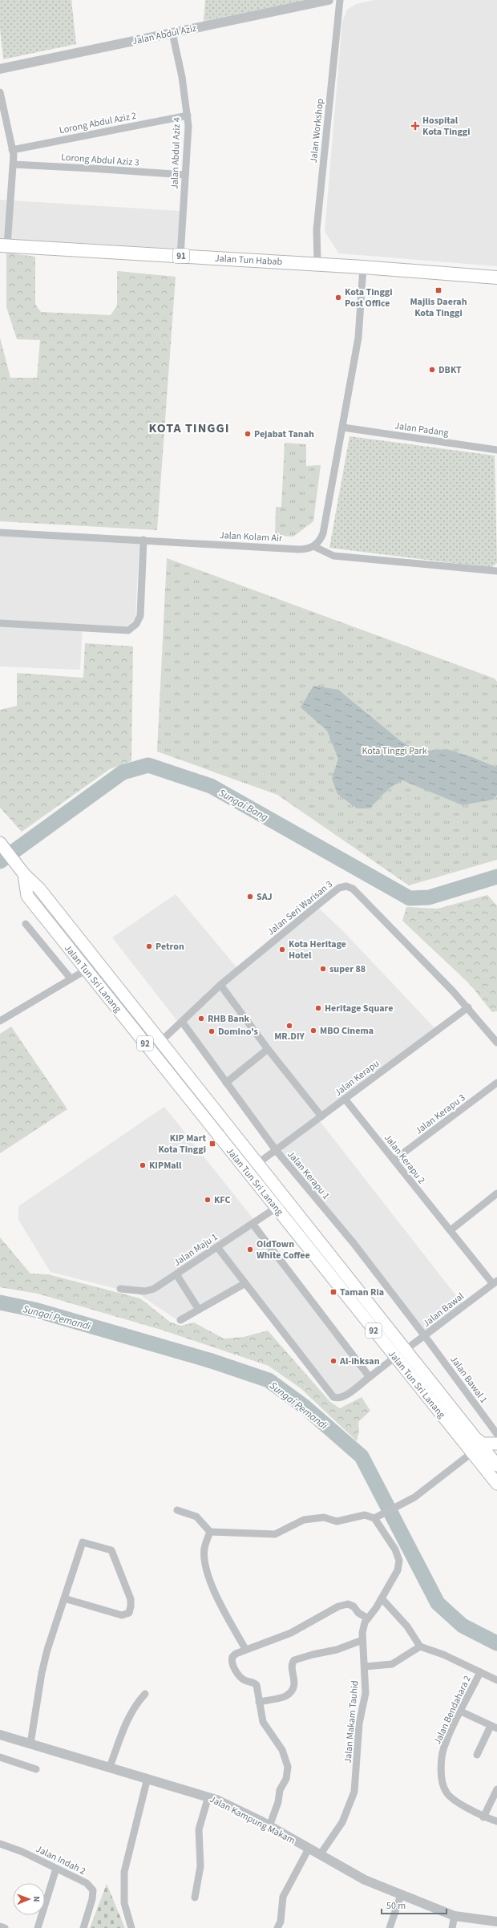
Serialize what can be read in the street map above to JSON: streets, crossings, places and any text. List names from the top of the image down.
{
  "streets": {
    "highway": ["91", "Jalan Tun Habab"],
    "main road": ["Jalan Tun Sri Lanang", "92"],
    "street": [
      "Jalan Abdul Aziz",
      "Lorong Abdul Aziz 2",
      "Jalan Workshop",
      "Jalan Abdul Aziz 4",
      "Lorong Abdul Aziz 3",
      "Jalan Padang",
      "Jalan Kolam Air",
      "Jalan Seri Warisan 3",
      "Jalan Kerapu",
      "Jalan Kerapu 3",
      "Jalan Kerapu 2",
      "Jalan Kerapu 1",
      "Jalan Maju 1",
      "Jalan Bawal",
      "Jalan Bawal 1",
      "Jalan Bendahara 2",
      "Jalan Makam Tauhid",
      "Jalan Kampung Makam",
      "Jalan Indah 2"
    ]
  },
  "crossings": [
    ["Jalan Abdul Aziz", "Jalan Abdul Aziz 4"],
    ["Lorong Abdul Aziz 2", "Jalan Abdul Aziz 4"],
    ["Jalan Workshop", "Jalan Tun Habab"],
    ["Jalan Abdul Aziz 4", "Lorong Abdul Aziz 3"],
    ["Jalan Abdul Aziz 4", "Jalan Tun Habab"],
    ["Jalan Seri Warisan 3", "Jalan Tun Sri Lanang"],
    ["Jalan Seri Warisan 3", "Jalan Kerapu"],
    ["Jalan Seri Warisan 3", "Jalan Kerapu 1"],
    ["Jalan Tun Sri Lanang", "Jalan Kerapu"],
    ["Jalan Tun Sri Lanang", "Jalan Maju 1"],
    ["Jalan Tun Sri Lanang", "Jalan Bawal"],
    ["Jalan Kerapu", "Jalan Kerapu 2"],
    ["Jalan Kerapu", "Jalan Kerapu 1"],
    ["Jalan Kerapu 3", "Jalan Kerapu 2"],
    ["Jalan Kerapu 2", "Jalan Bawal"],
    ["Jalan Kerapu 1", "Jalan Bawal"],
    ["Jalan Kerapu 1", "Jalan Bawal 1"],
    ["Jalan Bawal", "Jalan Bawal 1"],
    ["Jalan Makam Tauhid", "Jalan Kampung Makam"]
  ],
  "districts": ["KOTA TINGGI"],
  "water": ["Sungai Bang", "Sungai Pemandi"],
  "parks": ["Kota Tinggi Park"],
  "places": {
    "health": ["Hospital Kota Tinggi"],
    "transit": ["Majlis Daerah Kota Tinggi", "KIP Mart Kota Tinggi", "Taman Ria"],
    "other": [
      "Kota Tinggi Post Office",
      "DBKT",
      "Pejabat Tanah",
      "SAJ",
      "Petron",
      "Kota Heritage Hotel",
      "super 88",
      "Heritage Square",
      "RHB Bank",
      "MR.DIY",
      "MBO Cinema",
      "Domino's",
      "KIPMall",
      "KFC",
      "OldTown White Coffee",
      "Al-ihksan"
    ]
  },
  "scale_bar": "50 m",
  "north": "right"
}
